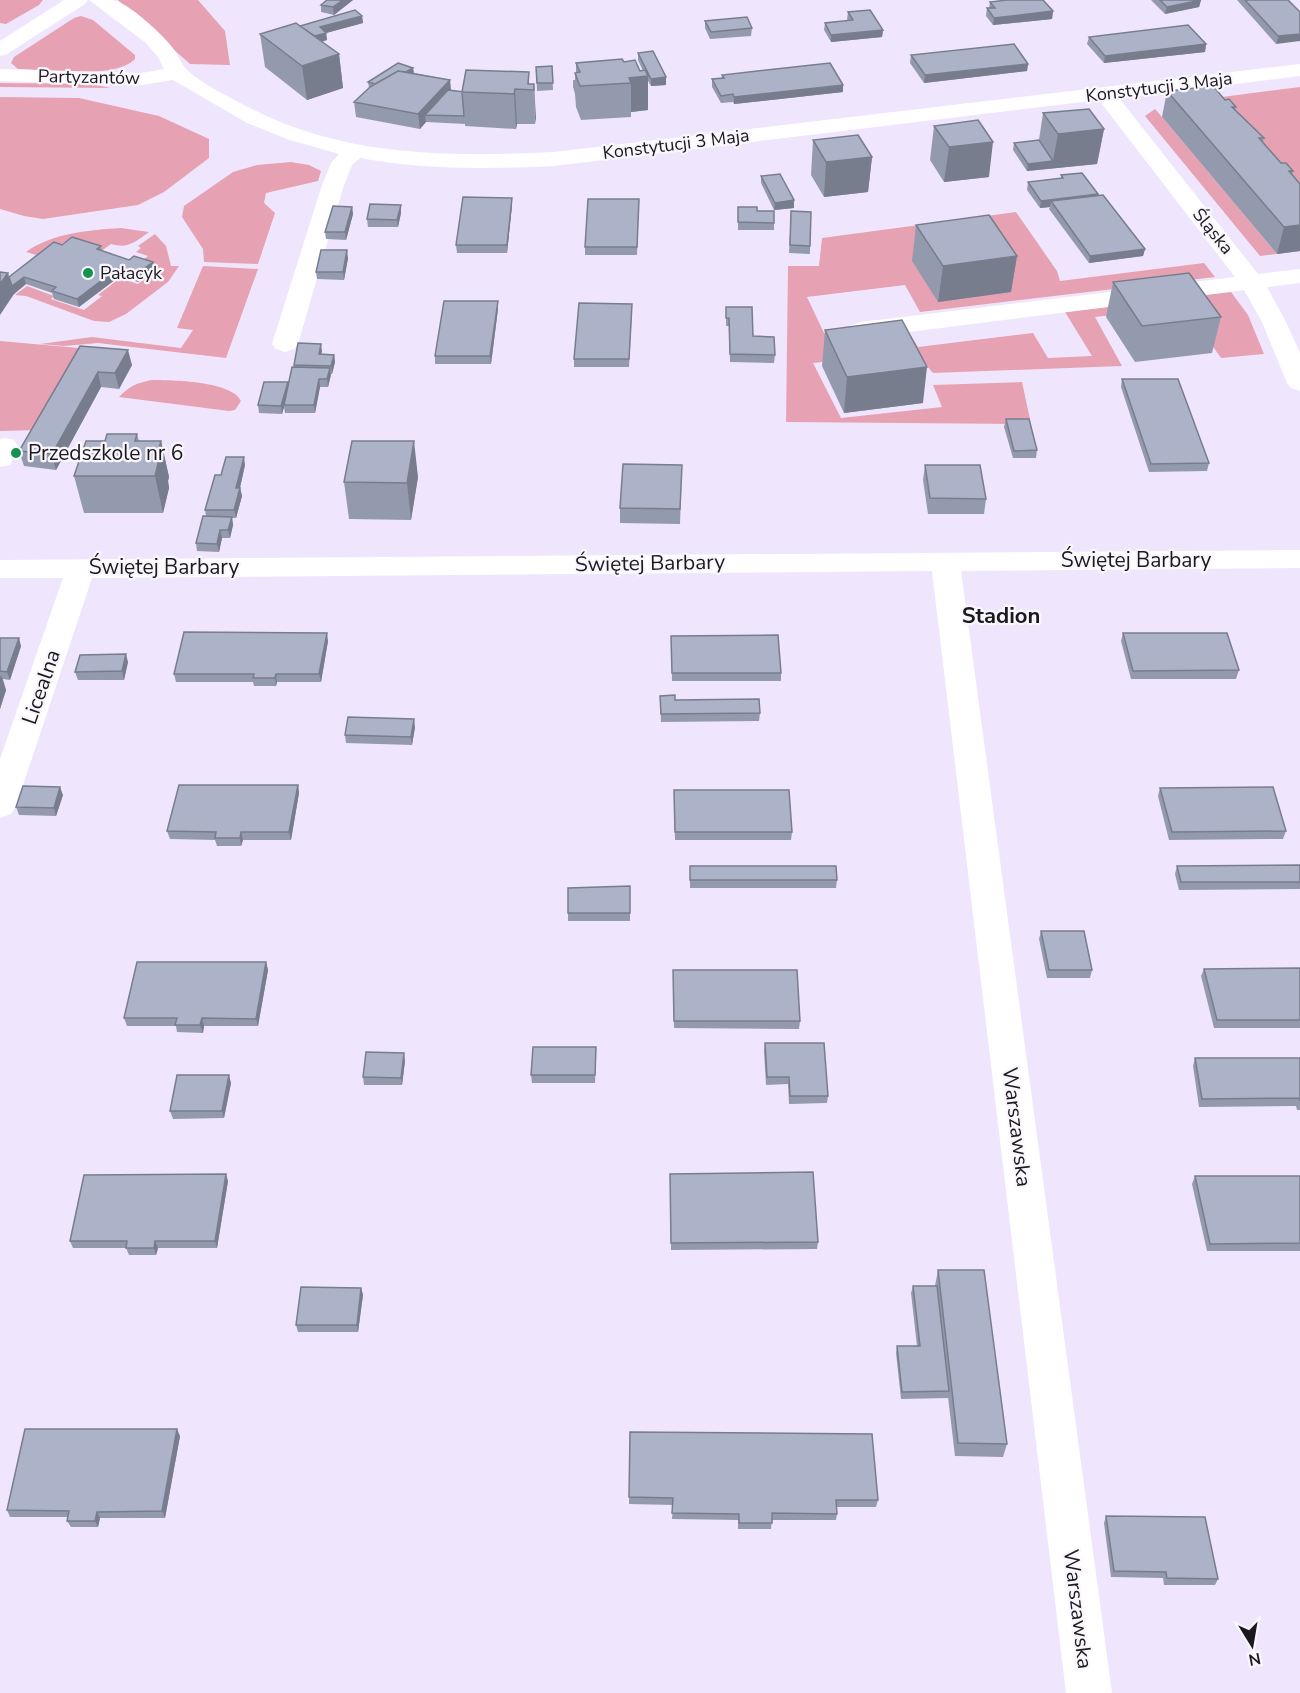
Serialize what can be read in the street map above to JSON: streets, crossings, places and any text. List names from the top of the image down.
{
  "streets": {
    "street": [
      "Partyzantów",
      "Konstytucji 3 Maja",
      "Śląska",
      "Świętej Barbary",
      "Licealna",
      "Warszawska"
    ]
  },
  "crossings": [
    ["Partyzantów", "Konstytucji 3 Maja"],
    ["Konstytucji 3 Maja", "Śląska"],
    ["Świętej Barbary", "Licealna"],
    ["Świętej Barbary", "Warszawska"]
  ],
  "districts": ["Stadion"],
  "places": ["Pałacyk", "Przedszkole nr 6"],
  "north": "bottom"
}
